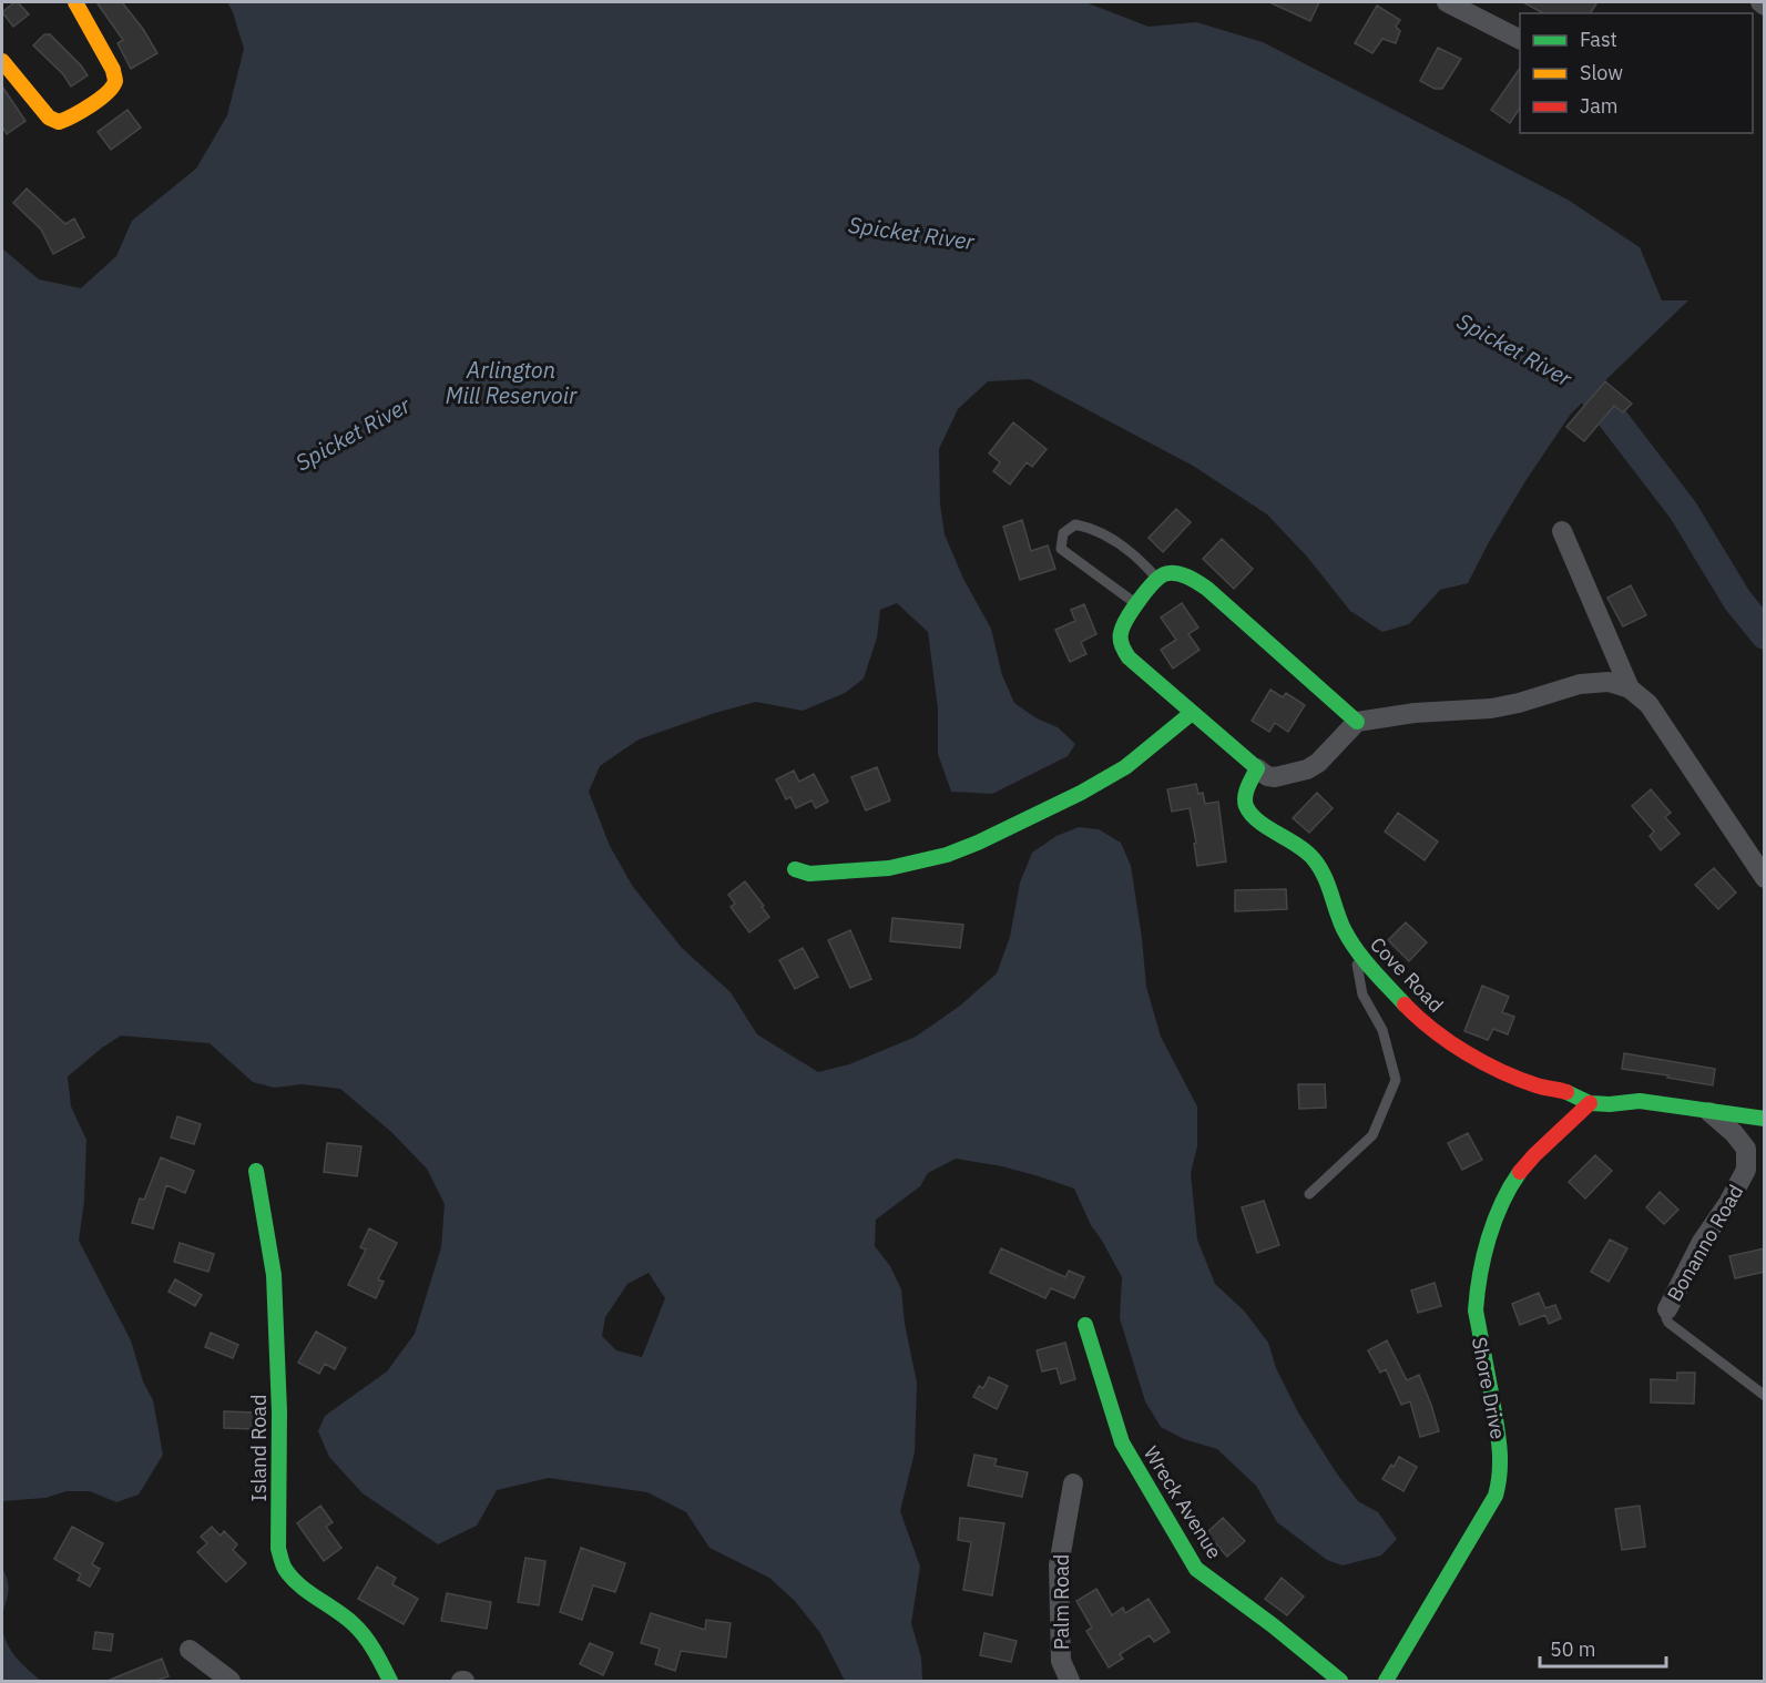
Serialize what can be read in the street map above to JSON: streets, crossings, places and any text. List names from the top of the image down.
{
  "streets": {
    "street": [
      "Cove Road",
      "Bonanno Road",
      "Shore Drive",
      "Island Road",
      "Wreck Avenue",
      "Palm Road"
    ]
  },
  "crossings": [
    ["Cove Road", "Bonanno Road"],
    ["Cove Road", "Shore Drive"]
  ],
  "water": ["Spicket River", "Arlington Mill Reservoir"],
  "legend": ["Fast", "Slow", "Jam"],
  "scale_bar": "50 m"
}
